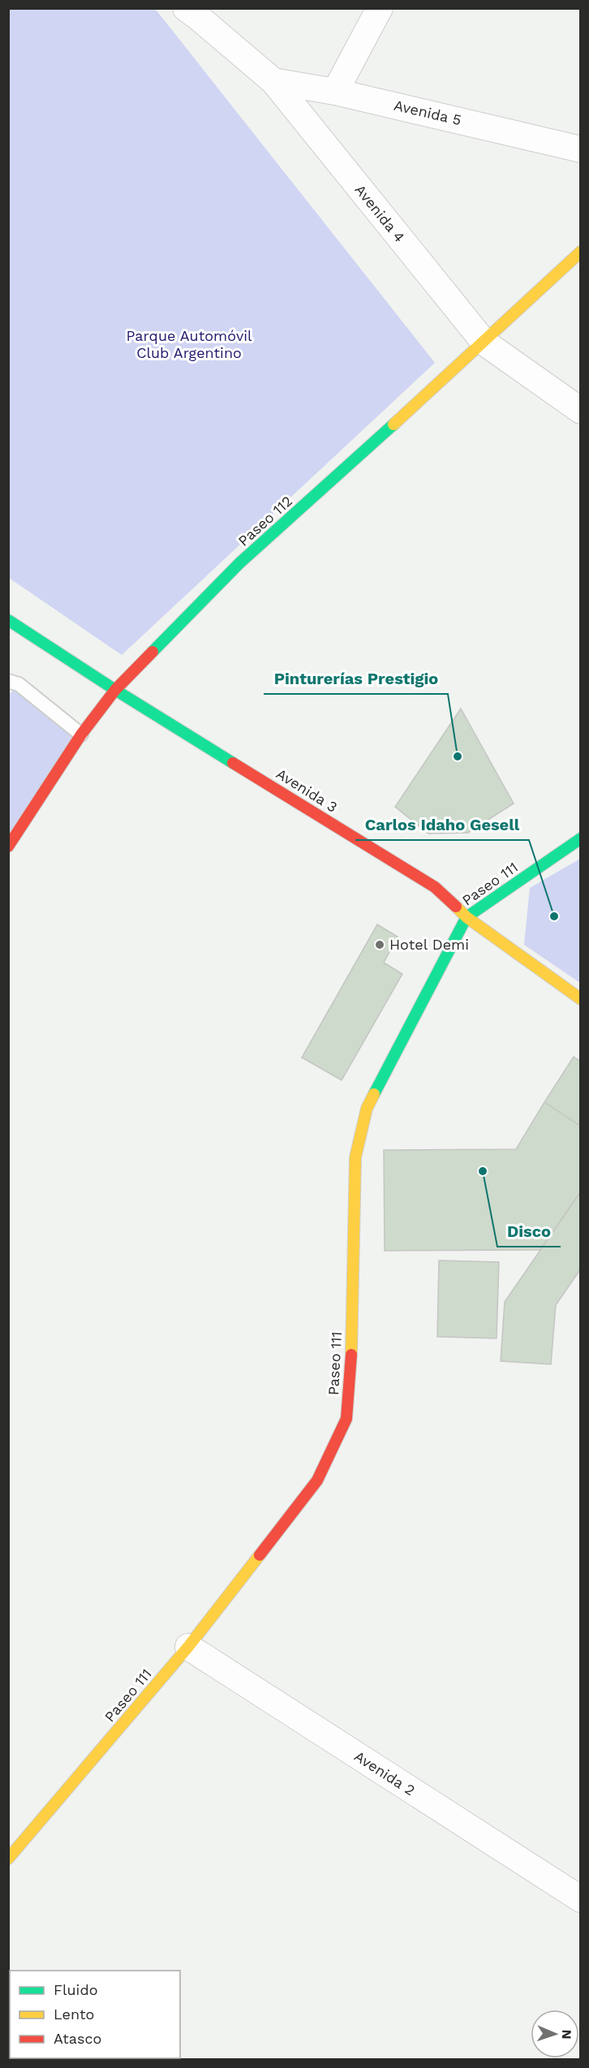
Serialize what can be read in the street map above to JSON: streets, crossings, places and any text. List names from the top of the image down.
{
  "streets": {
    "street": [
      "Avenida 5",
      "Avenida 4",
      "Paseo 112",
      "Avenida 3",
      "Paseo 111",
      "Avenida 2"
    ]
  },
  "crossings": [
    ["Avenida 5", "Avenida 4"],
    ["Avenida 4", "Paseo 112"],
    ["Paseo 112", "Avenida 3"],
    ["Avenida 3", "Paseo 111"],
    ["Paseo 111", "Avenida 2"]
  ],
  "parks": ["Parque Automóvil Club Argentino"],
  "places": [
    "Pinturerías Prestigio",
    "Carlos Idaho Gesell",
    "Hotel Demi",
    "Disco"
  ],
  "legend": ["Fluido", "Lento", "Atasco"],
  "north": "right"
}
